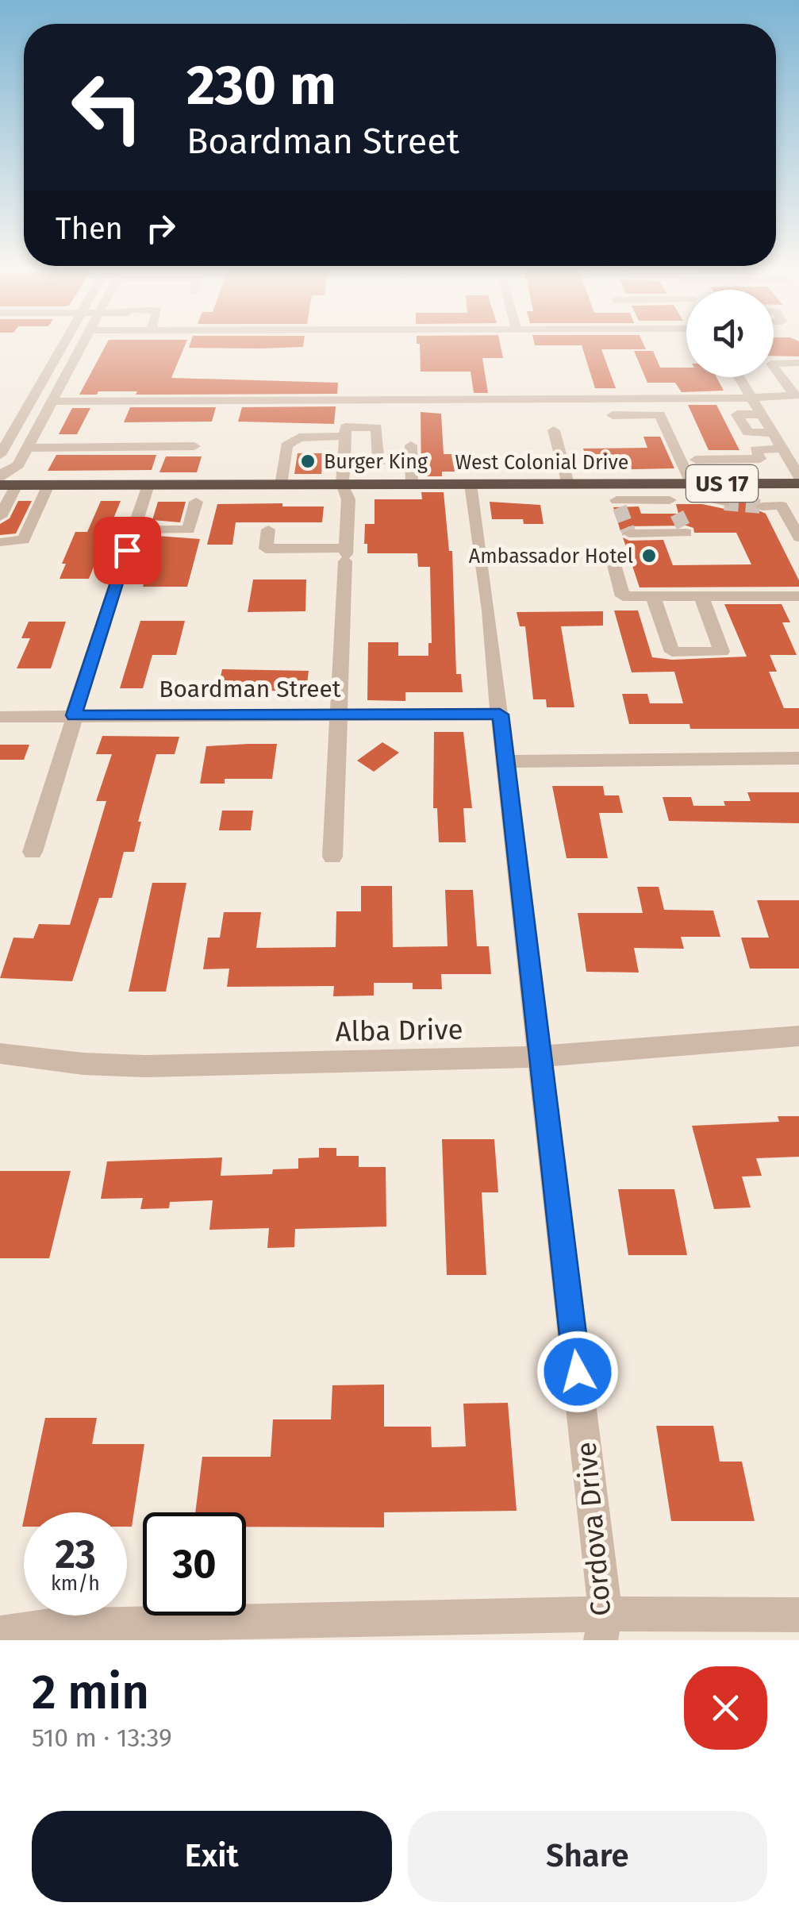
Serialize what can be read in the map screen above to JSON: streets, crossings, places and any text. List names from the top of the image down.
{
  "streets": {
    "highway": ["West Colonial Drive", "US 17"],
    "street": ["Boardman Street", "Alba Drive", "Cordova Drive"]
  },
  "crossings": [
    ["West Colonial Drive", "Cordova Drive"],
    ["Boardman Street", "Cordova Drive"],
    ["Alba Drive", "Cordova Drive"]
  ],
  "places": ["Burger King", "Ambassador Hotel"],
  "page": {
    "turn": ["230 m", "Boardman Street"],
    "then": "Then",
    "speed": "23 km/h",
    "limit": "30",
    "heading": ["2 min", "510 m · 13:39"],
    "buttons": ["Exit", "Share"]
  }
}
